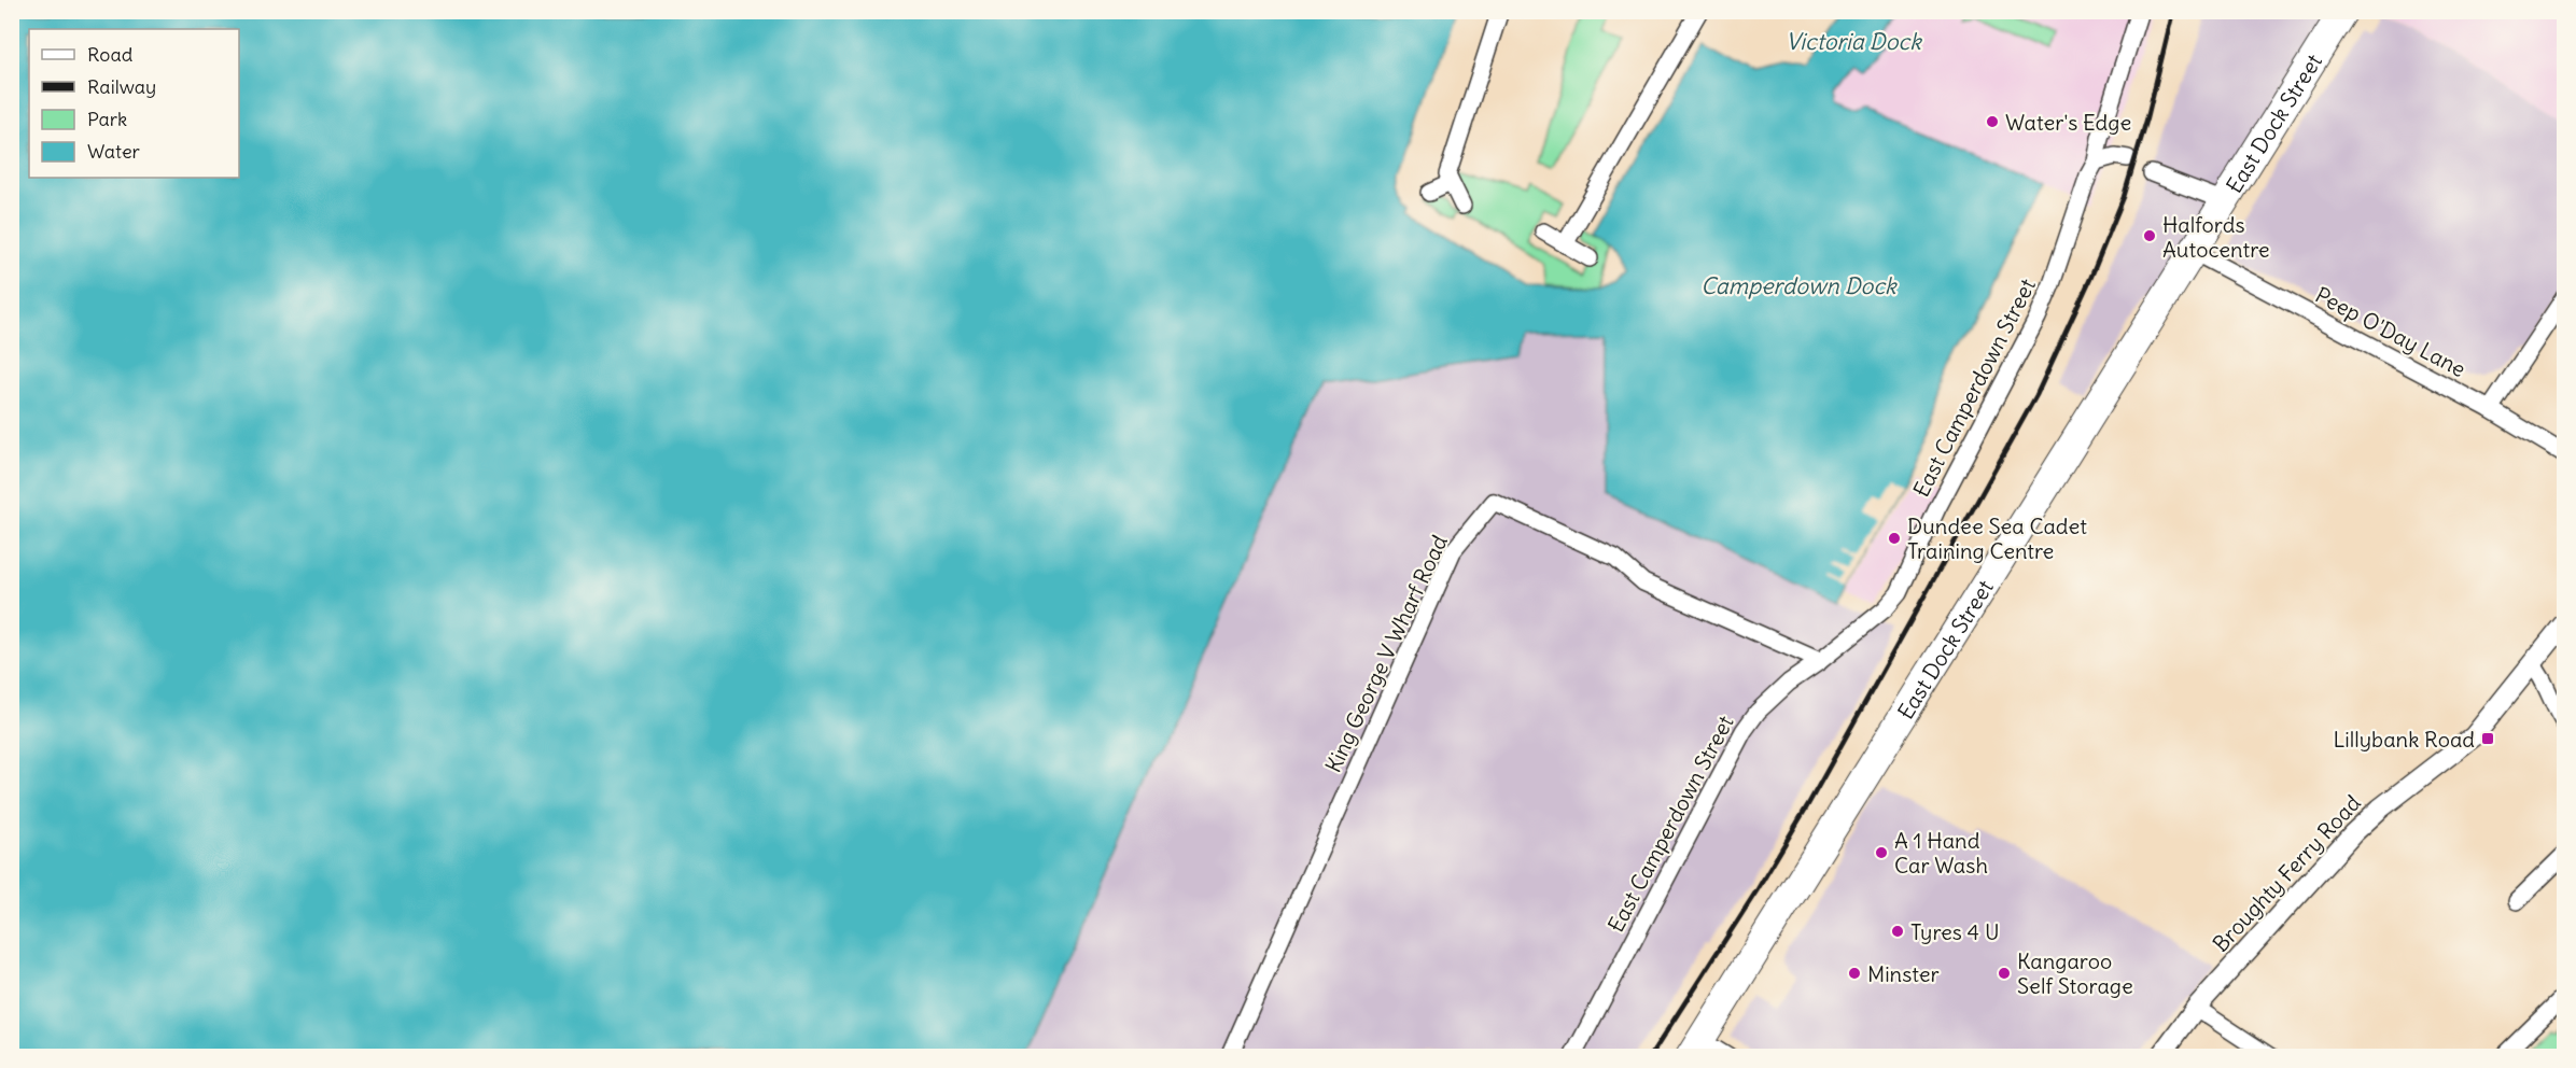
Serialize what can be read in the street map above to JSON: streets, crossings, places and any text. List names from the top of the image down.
{
  "streets": {
    "highway": ["East Dock Street"],
    "street": [
      "Peep O'Day Lane",
      "East Camperdown Street",
      "King George V Wharf Road",
      "Broughty Ferry Road"
    ]
  },
  "crossings": [
    ["East Dock Street", "Peep O'Day Lane"],
    ["East Camperdown Street", "King George V Wharf Road"]
  ],
  "water": ["Victoria Dock", "Camperdown Dock"],
  "places": {
    "other": [
      "Water's Edge",
      "Halfords Autocentre",
      "Dundee Sea Cadet Training Centre",
      "A 1 Hand Car Wash",
      "Tyres 4 U",
      "Minster",
      "Kangaroo Self Storage"
    ],
    "transit": ["Lillybank Road"]
  },
  "legend": [
    "Road",
    "Railway",
    "Park",
    "Water"
  ]
}
